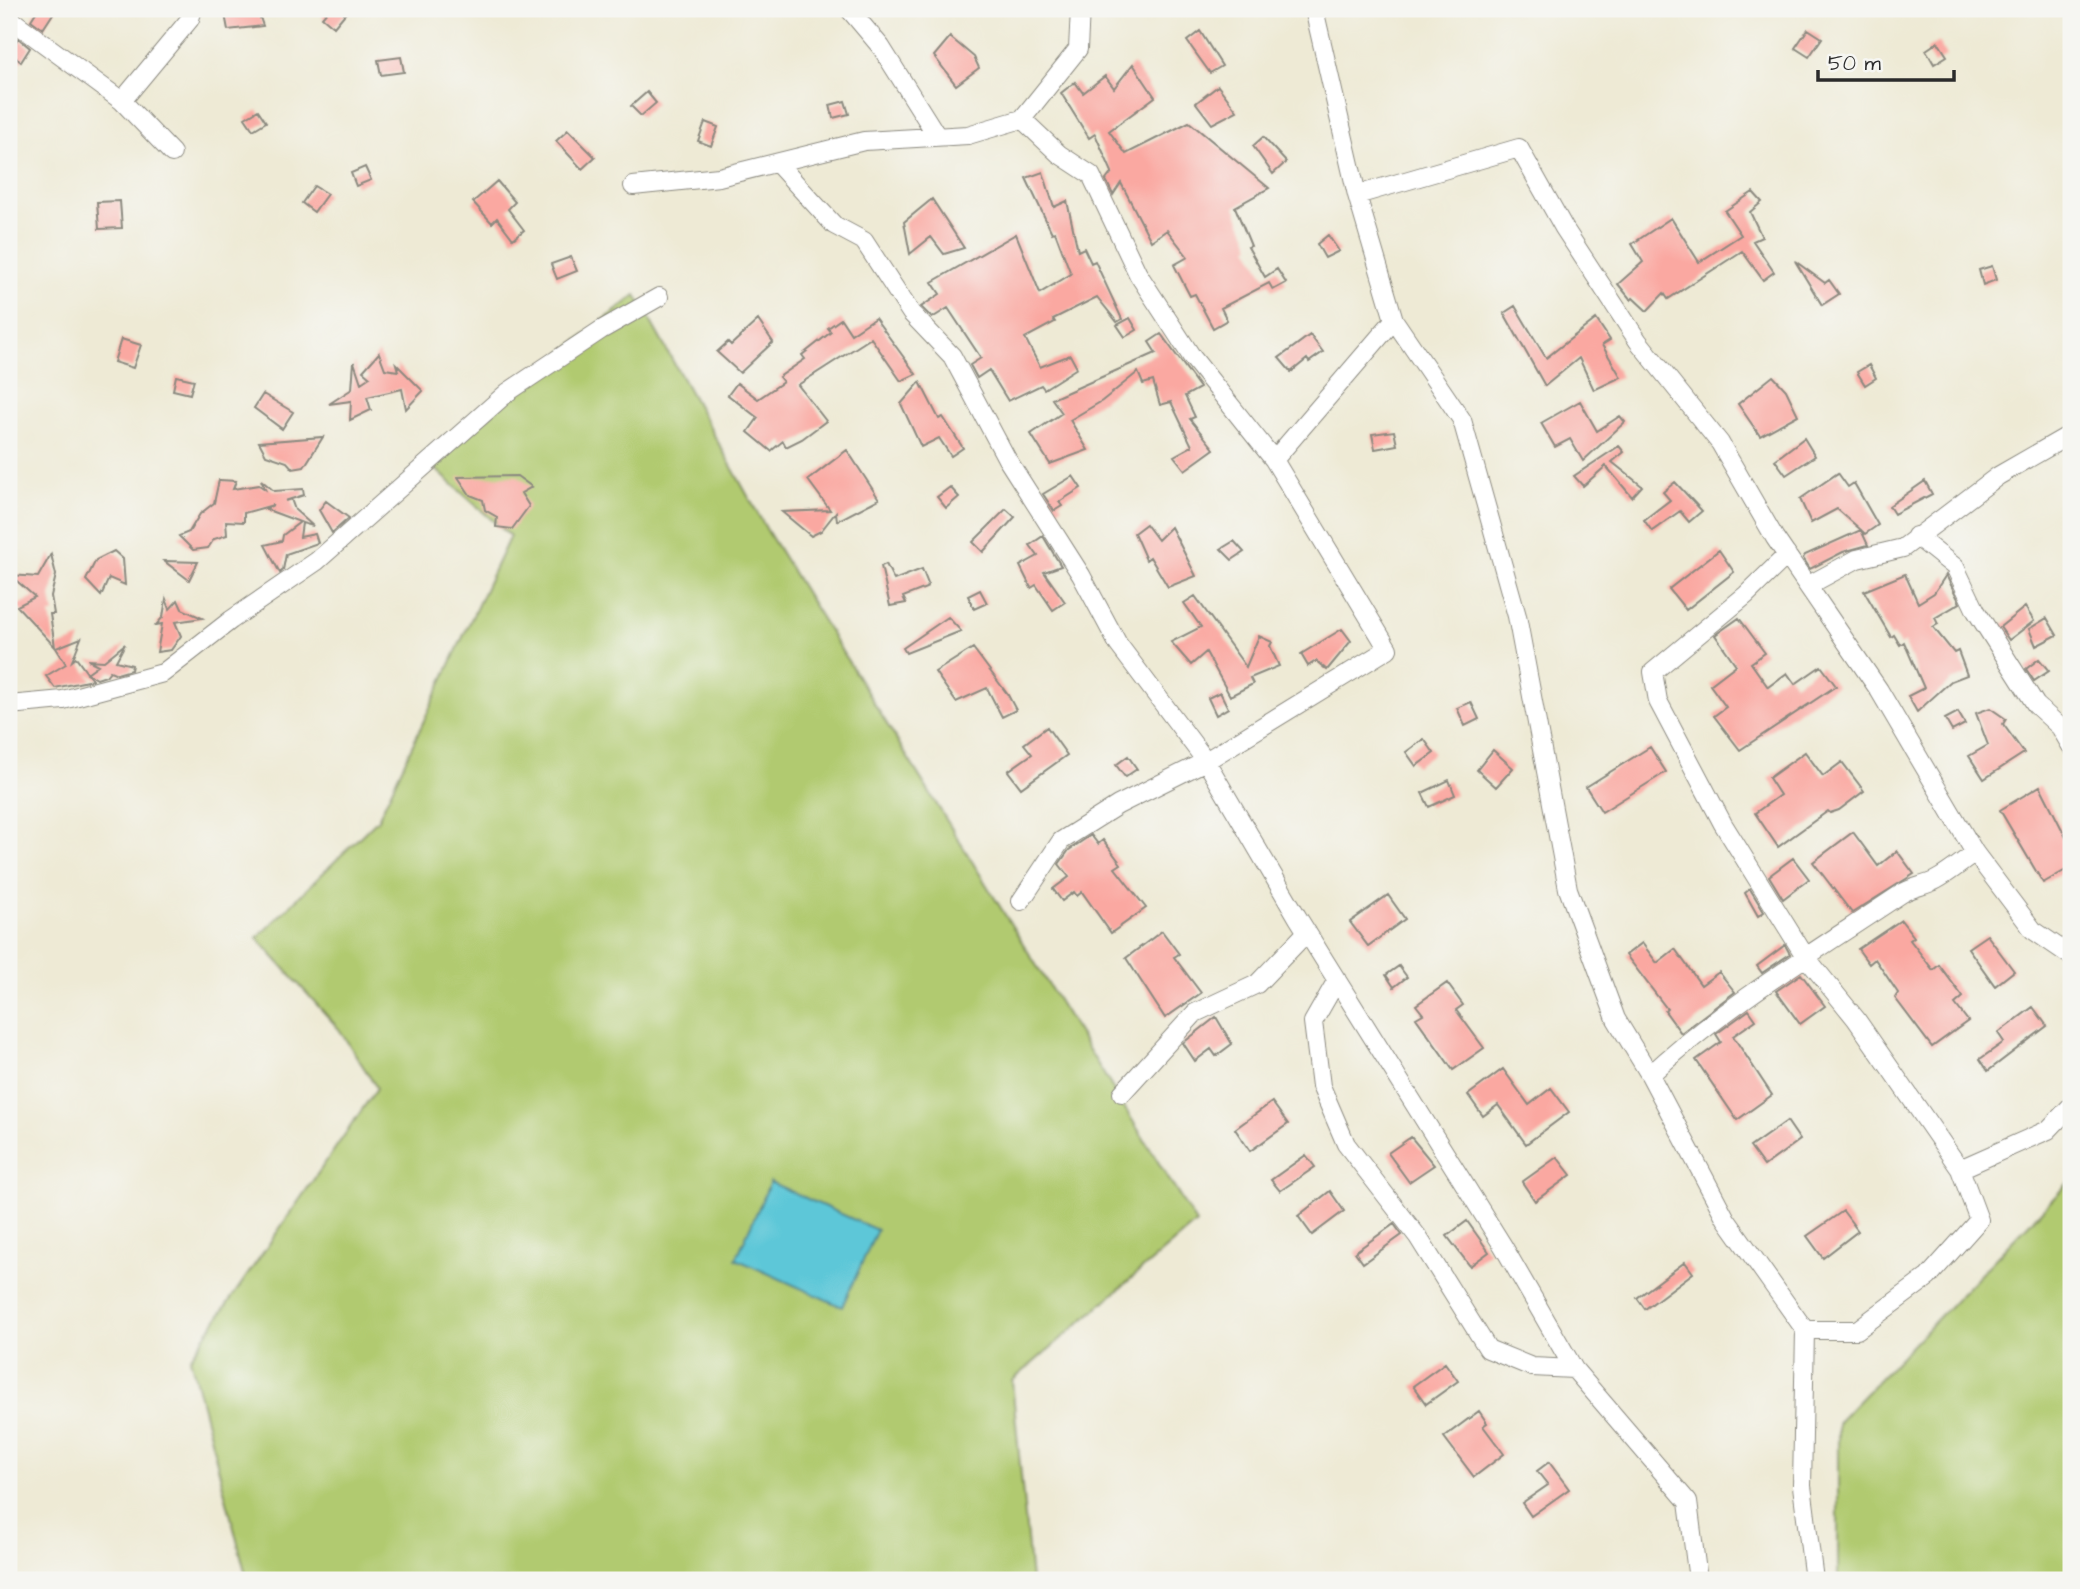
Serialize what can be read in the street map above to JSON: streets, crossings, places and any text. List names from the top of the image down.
{
  "scale_bar": "50 m"
}
